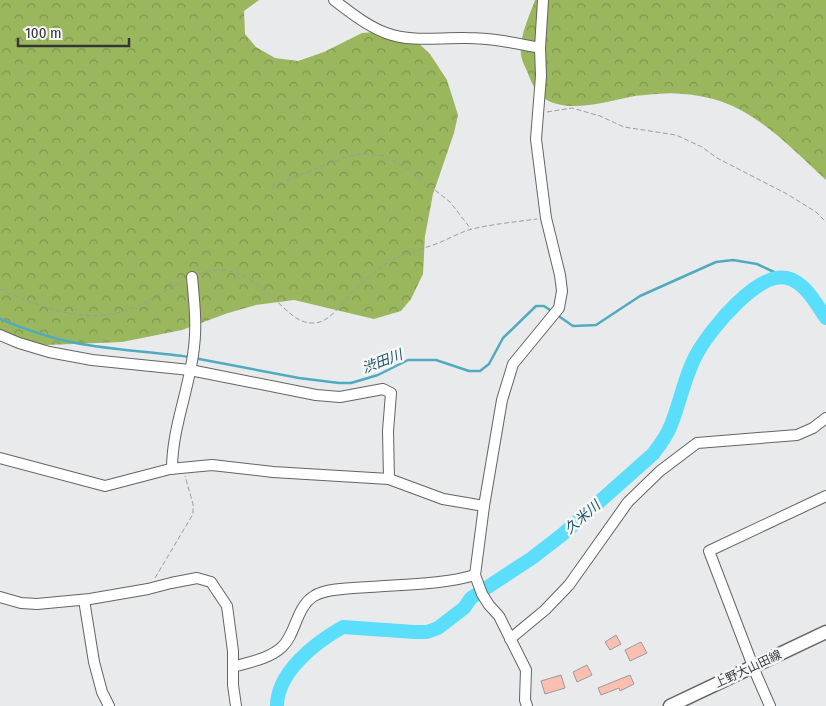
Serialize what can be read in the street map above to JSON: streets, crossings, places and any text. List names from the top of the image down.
{
  "streets": {
    "main road": ["上野大山田線"]
  },
  "water": ["渋田川", "久米川"],
  "scale_bar": "100 m"
}
